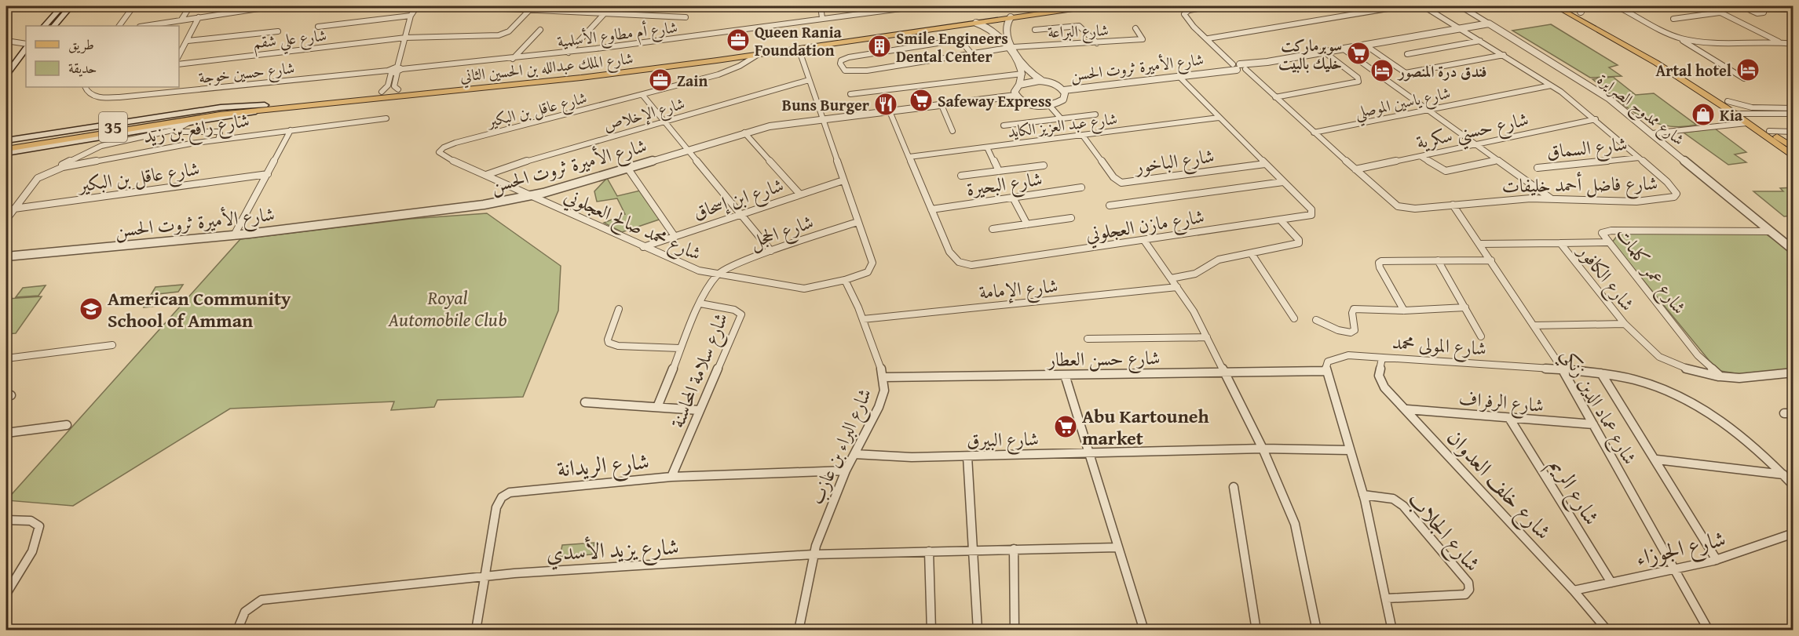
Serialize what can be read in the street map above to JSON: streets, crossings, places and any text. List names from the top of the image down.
{
  "streets": {
    "main road": ["شارع الملك عبدالله بن الحسين الثاني", "35"],
    "street": [
      "شارع البراعة",
      "شارع أم مطاوع الأسلمية",
      "شارع علي شقم",
      "شارع الأميرة ثروت الحسن",
      "شارع حسين خوجة",
      "شارع ياسين الموصلي",
      "شارع عاقل بن البكير",
      "شارع ممدوح الصرايرة",
      "شارع الإخلاص",
      "شارع عبد العزيز الكايد",
      "شارع رافع بن زيد",
      "شارع حسني سكرية",
      "شارع السماق",
      "شارع الباخور",
      "شارع البحيرة",
      "شارع فاضل أحمد خليفات",
      "شارع ابن إسحاق",
      "شارع محمد صالح العجلوني",
      "شارع مازن العجلوني",
      "شارع الحجل",
      "شارع عمر كلمات",
      "شارع الكافور",
      "شارع الإمامة",
      "شارع المولى محمد",
      "شارع حسن العطار",
      "شارع سلامة المحاسنة",
      "شارع الرفراف",
      "شارع عماد الدين زنكي",
      "شارع البيرق",
      "شارع البراء بن عازب",
      "شارع الريدانة",
      "شارع خلف العدوان",
      "شارع الريم",
      "شارع الجلاب",
      "شارع الجوزاء",
      "شارع يزيد الأسدي"
    ]
  },
  "crossings": [
    ["شارع أم مطاوع الأسلمية", "شارع حسين خوجة"],
    ["شارع الملك عبدالله بن الحسين الثاني", "شارع عاقل بن البكير"],
    ["شارع الأميرة ثروت الحسن", "شارع ممدوح الصرايرة"],
    ["شارع الأميرة ثروت الحسن", "شارع فاضل أحمد خليفات"],
    ["شارع الأميرة ثروت الحسن", "شارع محمد صالح العجلوني"],
    ["شارع الأميرة ثروت الحسن", "شارع مازن العجلوني"],
    ["شارع ياسين الموصلي", "شارع فاضل أحمد خليفات"],
    ["شارع عاقل بن البكير", "شارع رافع بن زيد"],
    ["شارع عاقل بن البكير", "شارع محمد صالح العجلوني"],
    ["شارع ممدوح الصرايرة", "شارع عمر كلمات"],
    ["شارع الإخلاص", "شارع محمد صالح العجلوني"],
    ["شارع عبد العزيز الكايد", "شارع الباخور"],
    ["شارع عبد العزيز الكايد", "شارع مازن العجلوني"],
    ["شارع حسني سكرية", "شارع فاضل أحمد خليفات"],
    ["شارع السماق", "شارع فاضل أحمد خليفات"],
    ["شارع الباخور", "شارع مازن العجلوني"],
    ["شارع البحيرة", "شارع مازن العجلوني"],
    ["شارع فاضل أحمد خليفات", "شارع عماد الدين زنكي"],
    ["شارع ابن إسحاق", "شارع محمد صالح العجلوني"],
    ["شارع محمد صالح العجلوني", "شارع الحجل"],
    ["شارع محمد صالح العجلوني", "شارع البراء بن عازب"],
    ["شارع الكافور", "شارع عماد الدين زنكي"],
    ["شارع الإمامة", "شارع البراء بن عازب"],
    ["شارع المولى محمد", "شارع حسن العطار"],
    ["شارع المولى محمد", "شارع عماد الدين زنكي"],
    ["شارع المولى محمد", "شارع خلف العدوان"],
    ["شارع حسن العطار", "شارع البراء بن عازب"],
    ["شارع سلامة المحاسنة", "شارع الريدانة"],
    ["شارع الرفراف", "شارع عماد الدين زنكي"],
    ["شارع الرفراف", "شارع خلف العدوان"],
    ["شارع الرفراف", "شارع الريم"],
    ["شارع عماد الدين زنكي", "شارع الجوزاء"],
    ["شارع البيرق", "شارع البراء بن عازب"],
    ["شارع البراء بن عازب", "شارع الريدانة"],
    ["شارع البراء بن عازب", "شارع يزيد الأسدي"],
    ["شارع الريدانة", "شارع يزيد الأسدي"],
    ["شارع خلف العدوان", "شارع الجوزاء"],
    ["شارع الريم", "شارع الجوزاء"]
  ],
  "parks": ["Royal Automobile Club"],
  "places": {
    "office": ["Queen Rania Foundation", "Zain"],
    "building": ["Smile Engineers Dental Center"],
    "supermarket": ["سوبرماركت خليك بالبيت", "Safeway Express", "Abu Kartouneh market"],
    "hotel": ["Artal hotel", "فندق درة المنصور"],
    "restaurant": ["Buns Burger"],
    "shop": ["Kia"],
    "school or university": ["American Community School of Amman"]
  },
  "legend": ["طريق", "حديقة"]
}
